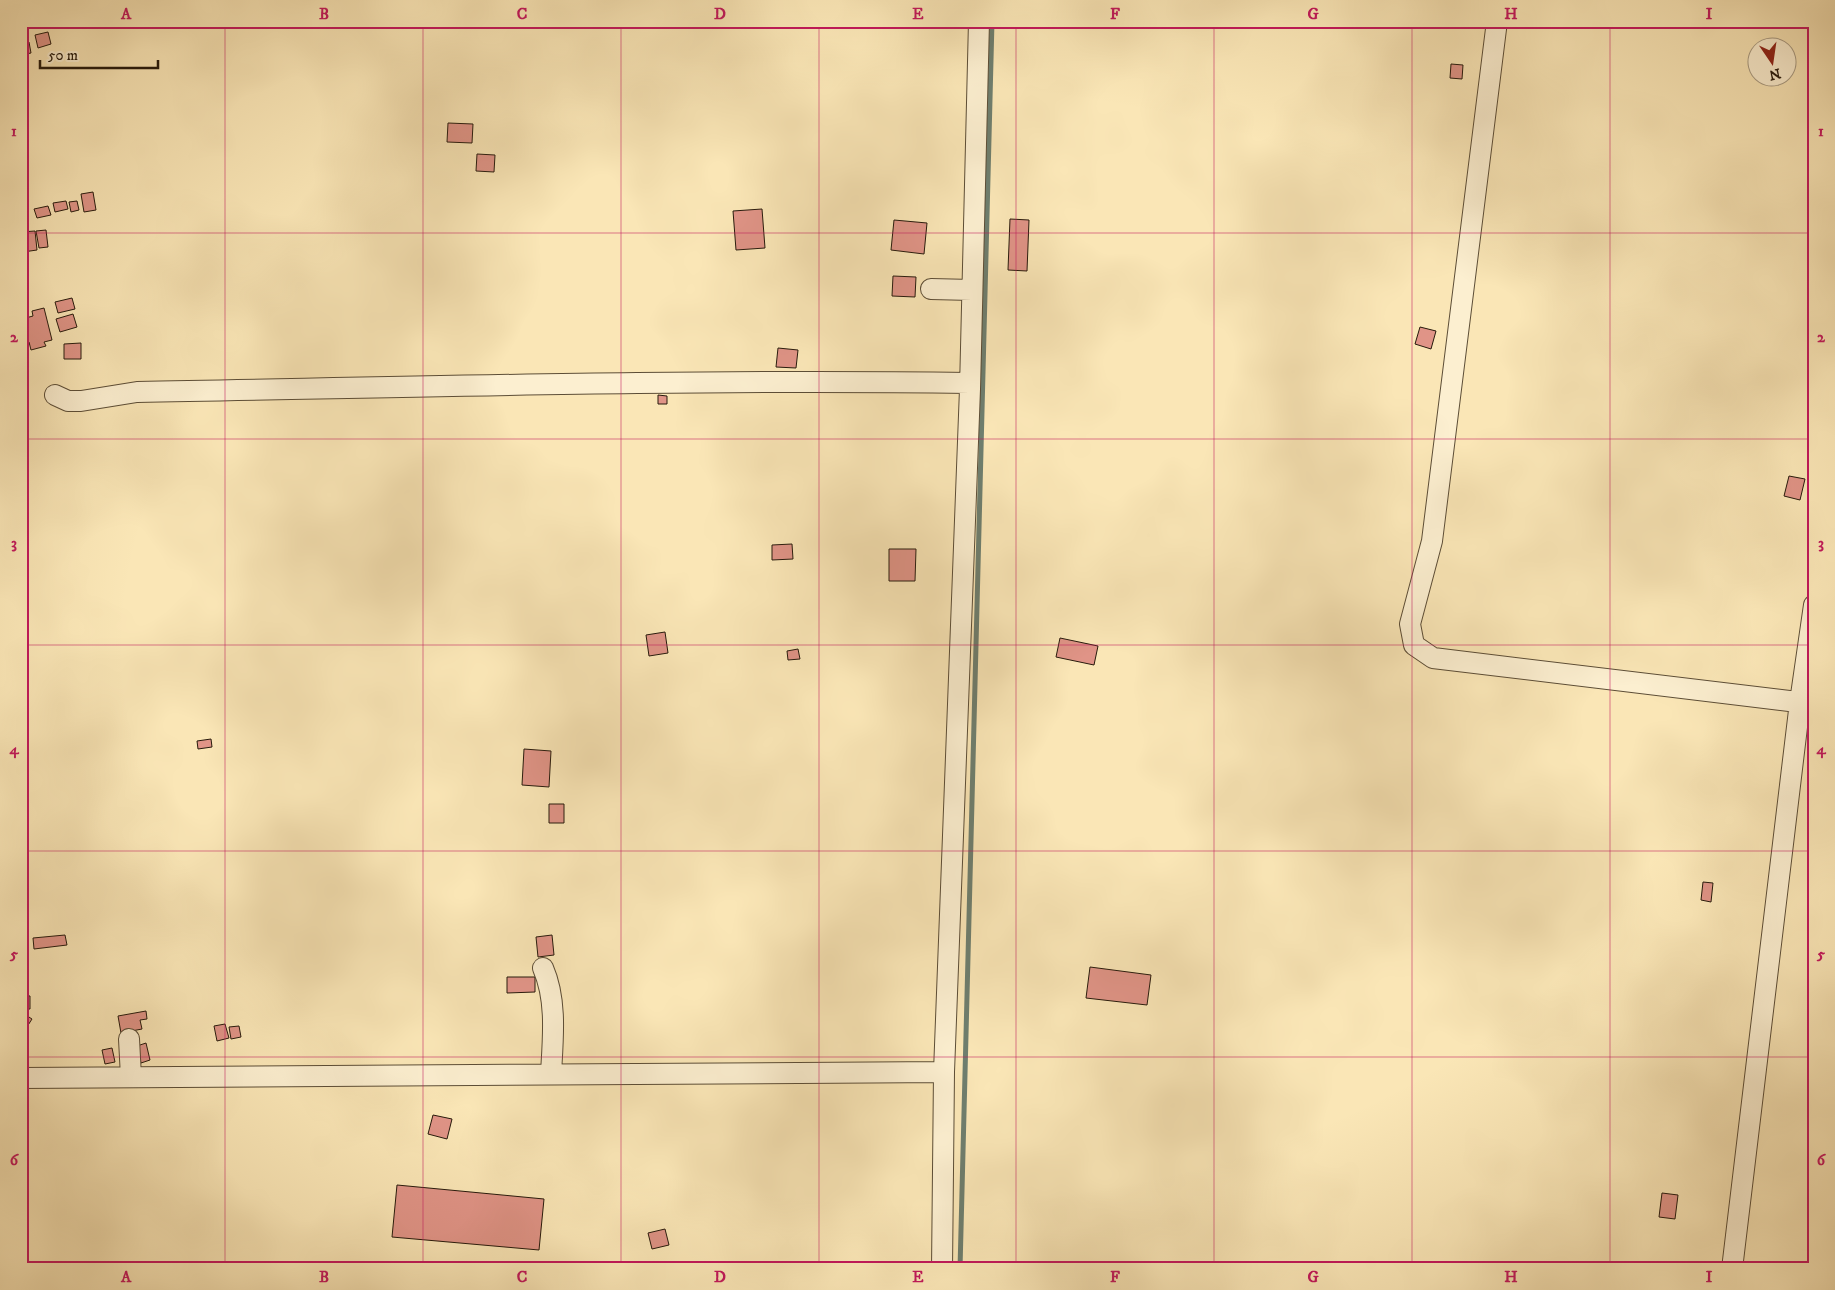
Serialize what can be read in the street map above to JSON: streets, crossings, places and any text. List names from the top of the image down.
{
  "scale_bar": "50 m",
  "north": "bottom",
  "grid": {
    "columns": [
      "A",
      "B",
      "C",
      "D",
      "E",
      "F",
      "G",
      "H",
      "I"
    ],
    "rows": [
      "1",
      "2",
      "3",
      "4",
      "5",
      "6"
    ]
  }
}
